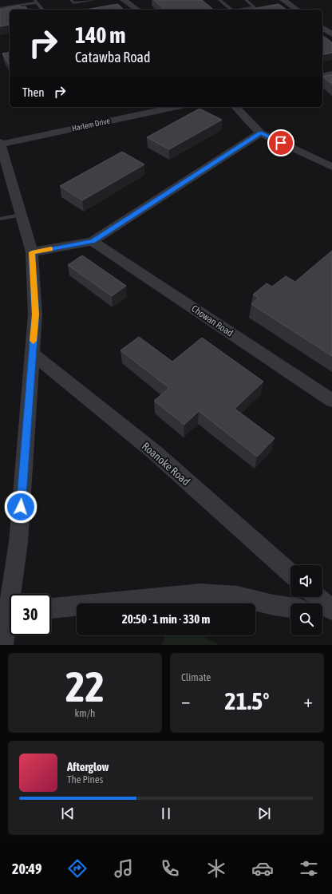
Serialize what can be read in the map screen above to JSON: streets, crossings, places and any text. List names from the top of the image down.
{
  "streets": {
    "street": ["Harlem Drive", "Chowan Road", "Roanoke Road"]
  },
  "page": {
    "turn": ["140 m", "Catawba Road"],
    "then": "Then",
    "limit": "30",
    "trip": "20:50 · 1 min · 330 m",
    "tile": [
      ["22", "km/h"],
      "Climate"
    ],
    "heat": ["−", "21.5°", "+"],
    "song": ["Afterglow", "The Pines"],
    "tabs": "20:49"
  }
}
